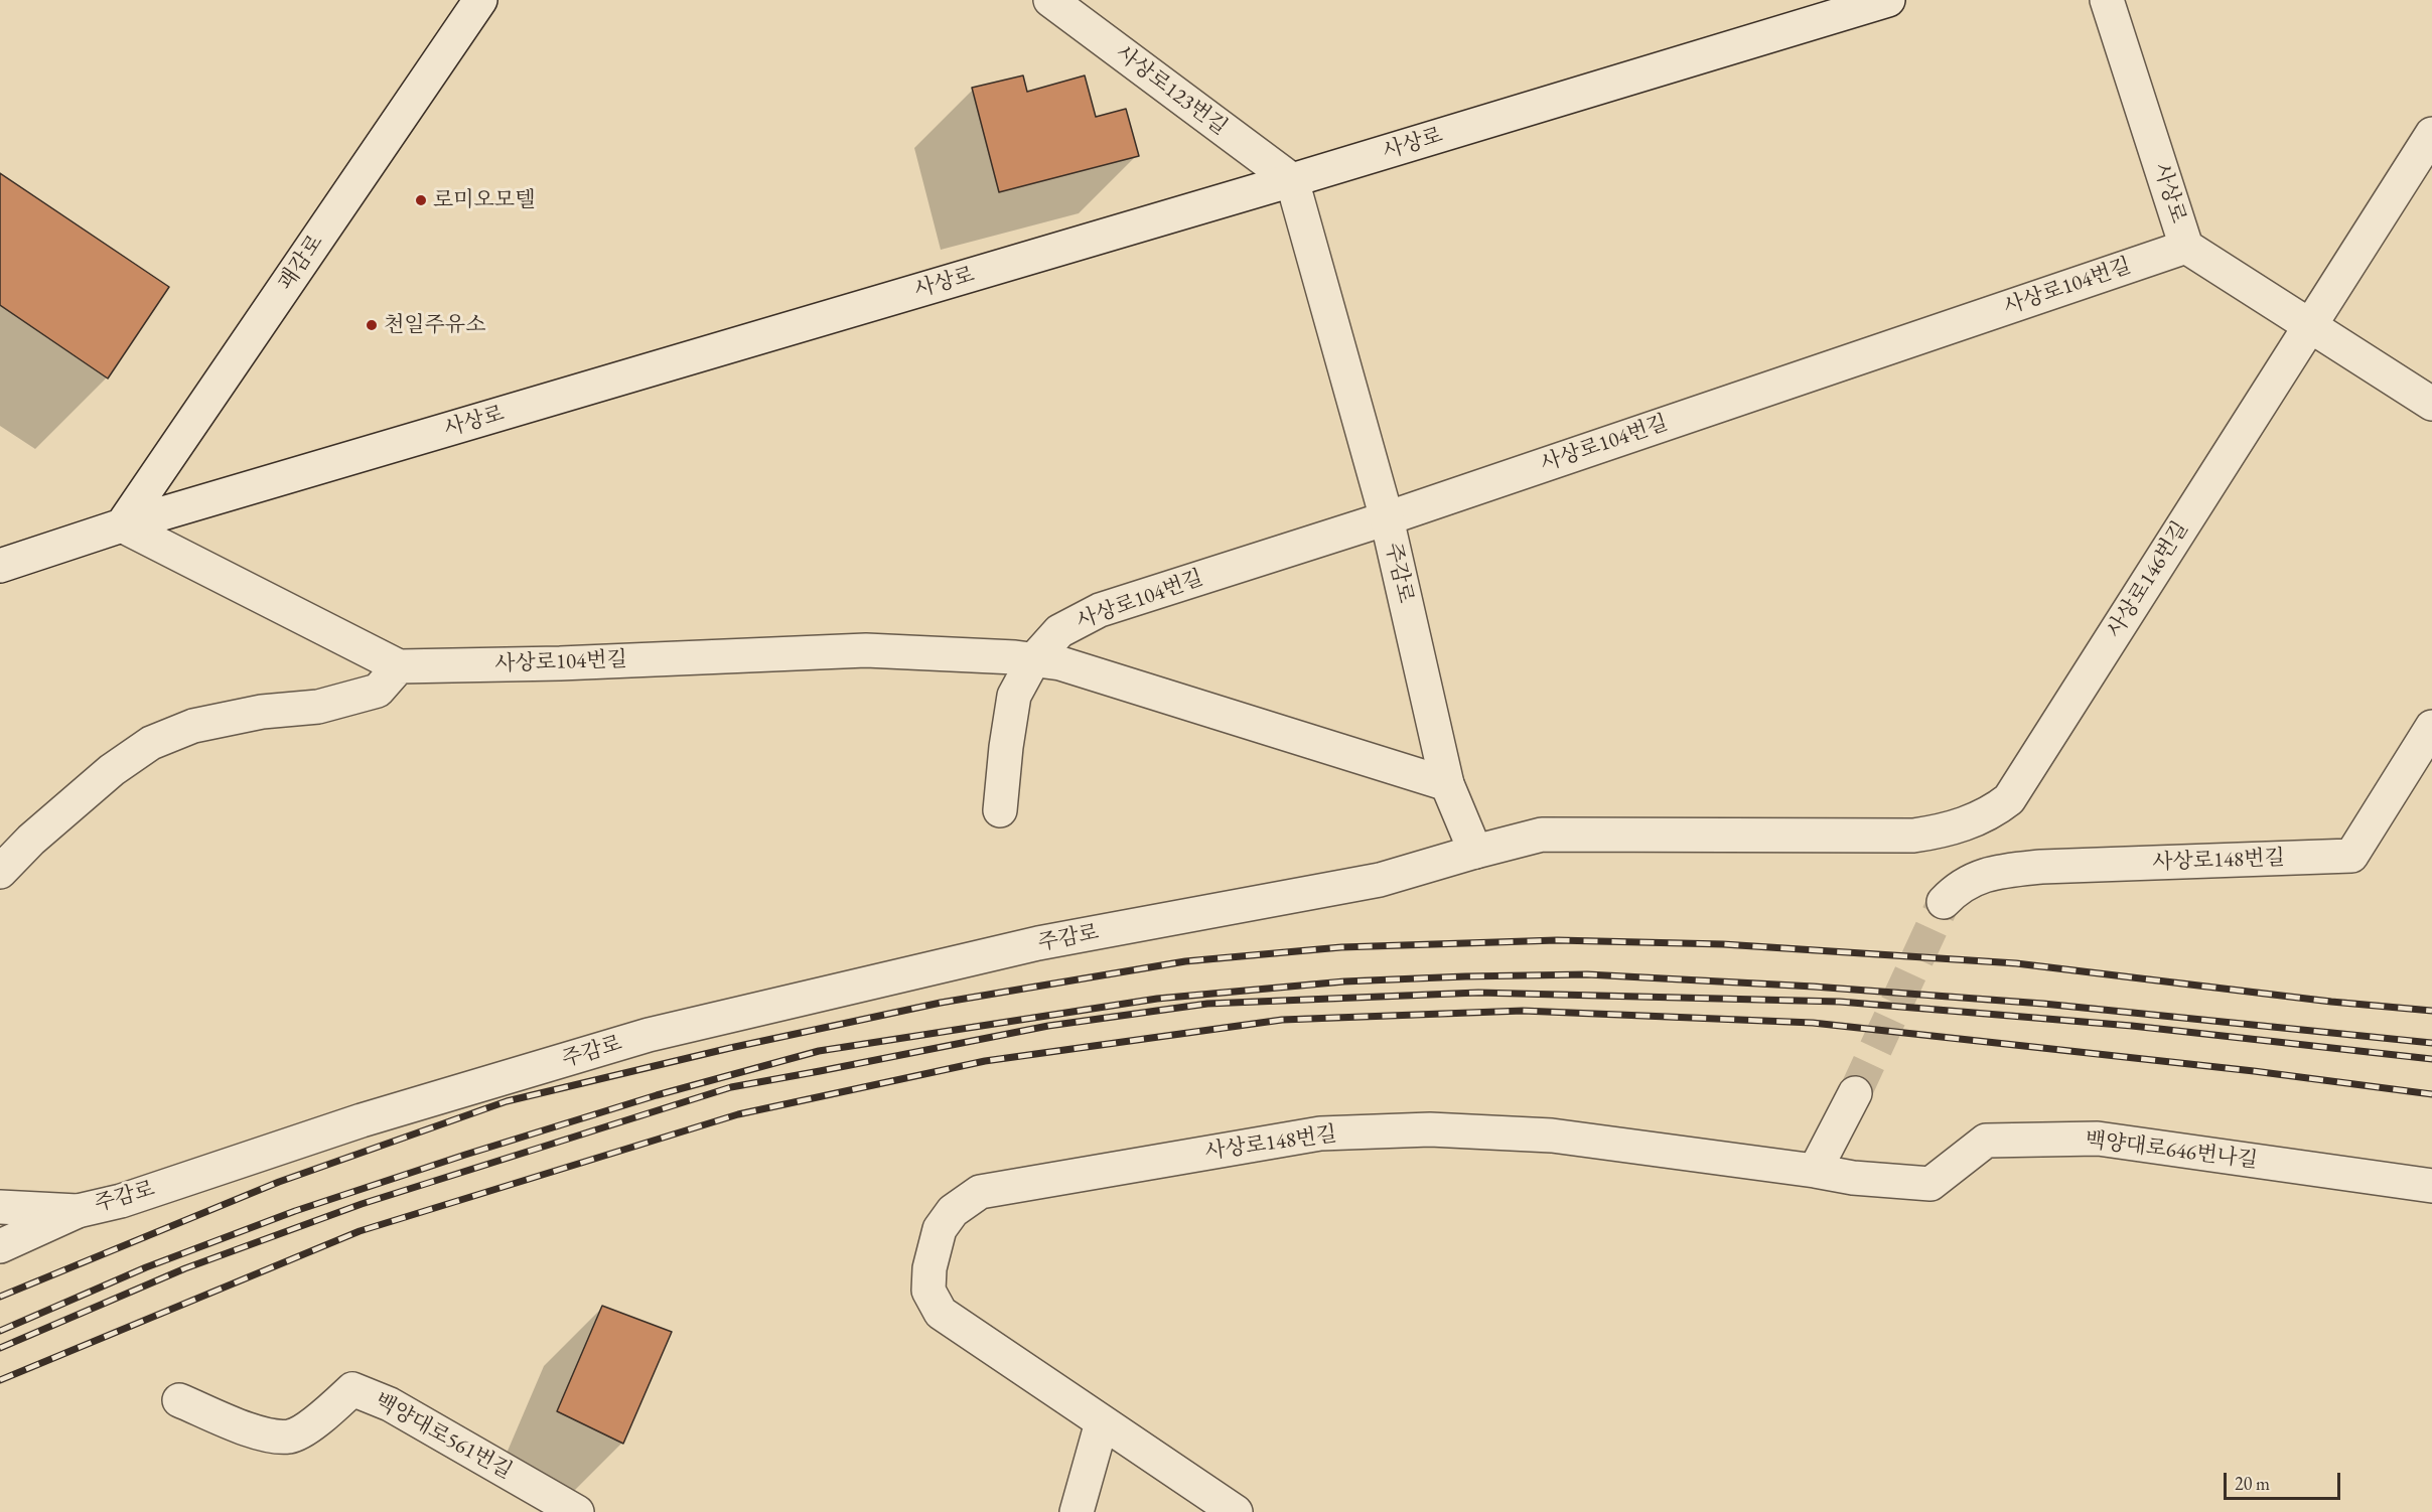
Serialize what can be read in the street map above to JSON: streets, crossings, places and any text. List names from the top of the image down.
{
  "streets": {
    "street": [
      "사상로123번길",
      "사상로",
      "괘감로",
      "사상로104번길",
      "주감로",
      "사상로146번길",
      "사상로148번길",
      "백양대로646번나길",
      "백양대로561번길"
    ]
  },
  "crossings": [
    ["사상로123번길", "사상로"],
    ["사상로123번길", "주감로"],
    ["사상로", "괘감로"],
    ["사상로", "사상로104번길"],
    ["사상로", "주감로"],
    ["사상로", "사상로146번길"],
    ["괘감로", "사상로104번길"],
    ["사상로104번길", "주감로"],
    ["주감로", "사상로146번길"],
    ["사상로148번길", "백양대로646번나길"]
  ],
  "places": ["로미오모텔", "천일주유소"],
  "scale_bar": "20 m"
}
